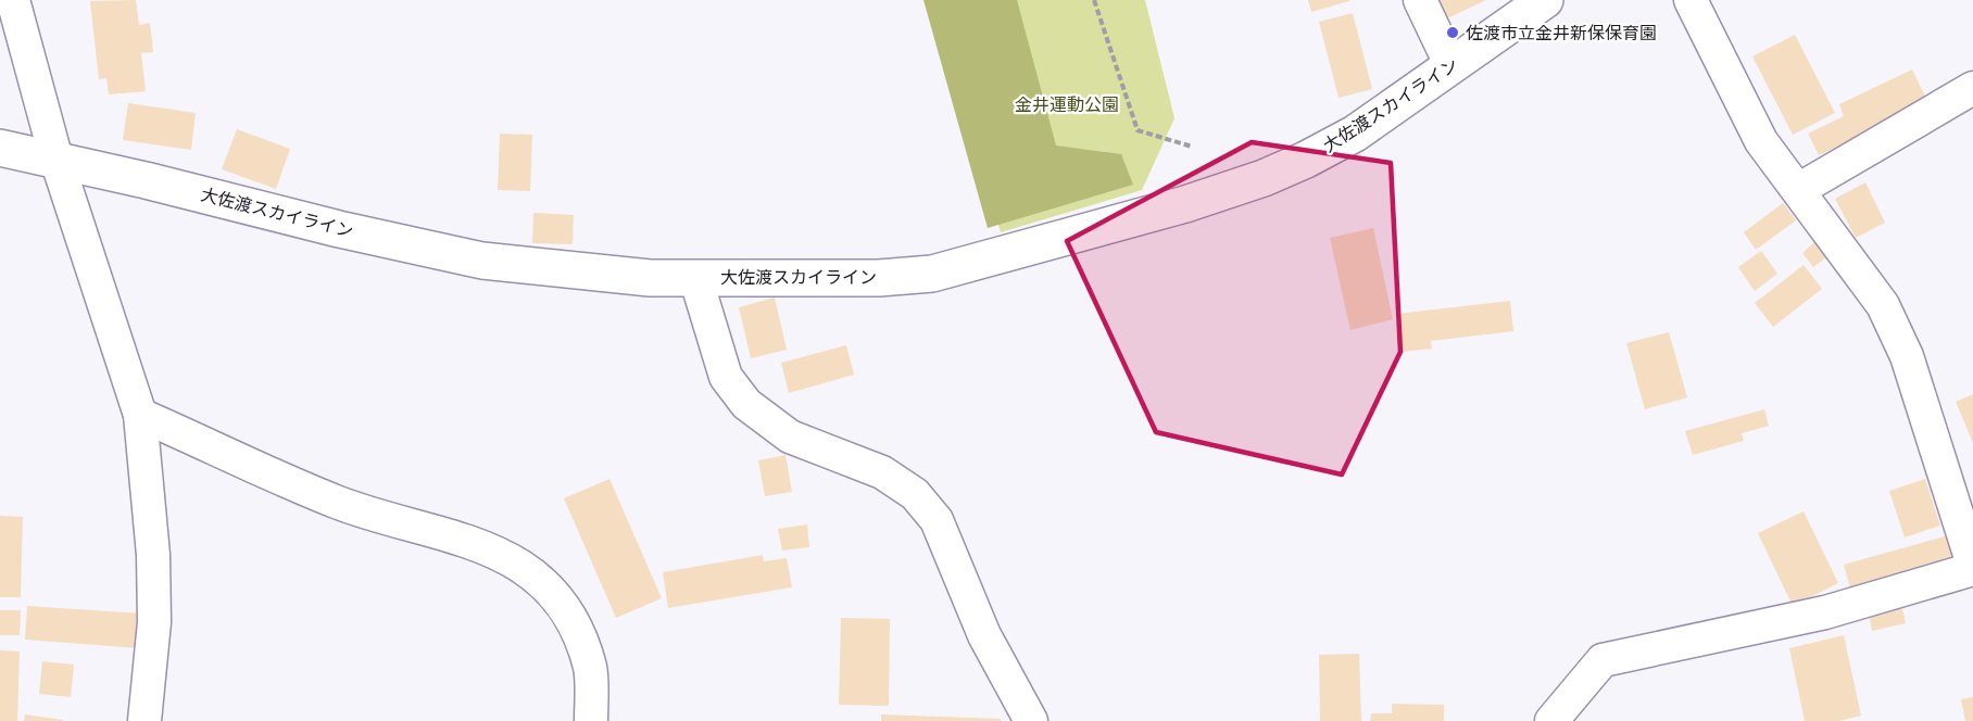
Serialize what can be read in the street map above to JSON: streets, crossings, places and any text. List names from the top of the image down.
{
  "streets": {
    "street": ["大佐渡スカイライン"]
  },
  "parks": ["金井運動公園"],
  "places": ["佐渡市立金井新保保育園"]
}
